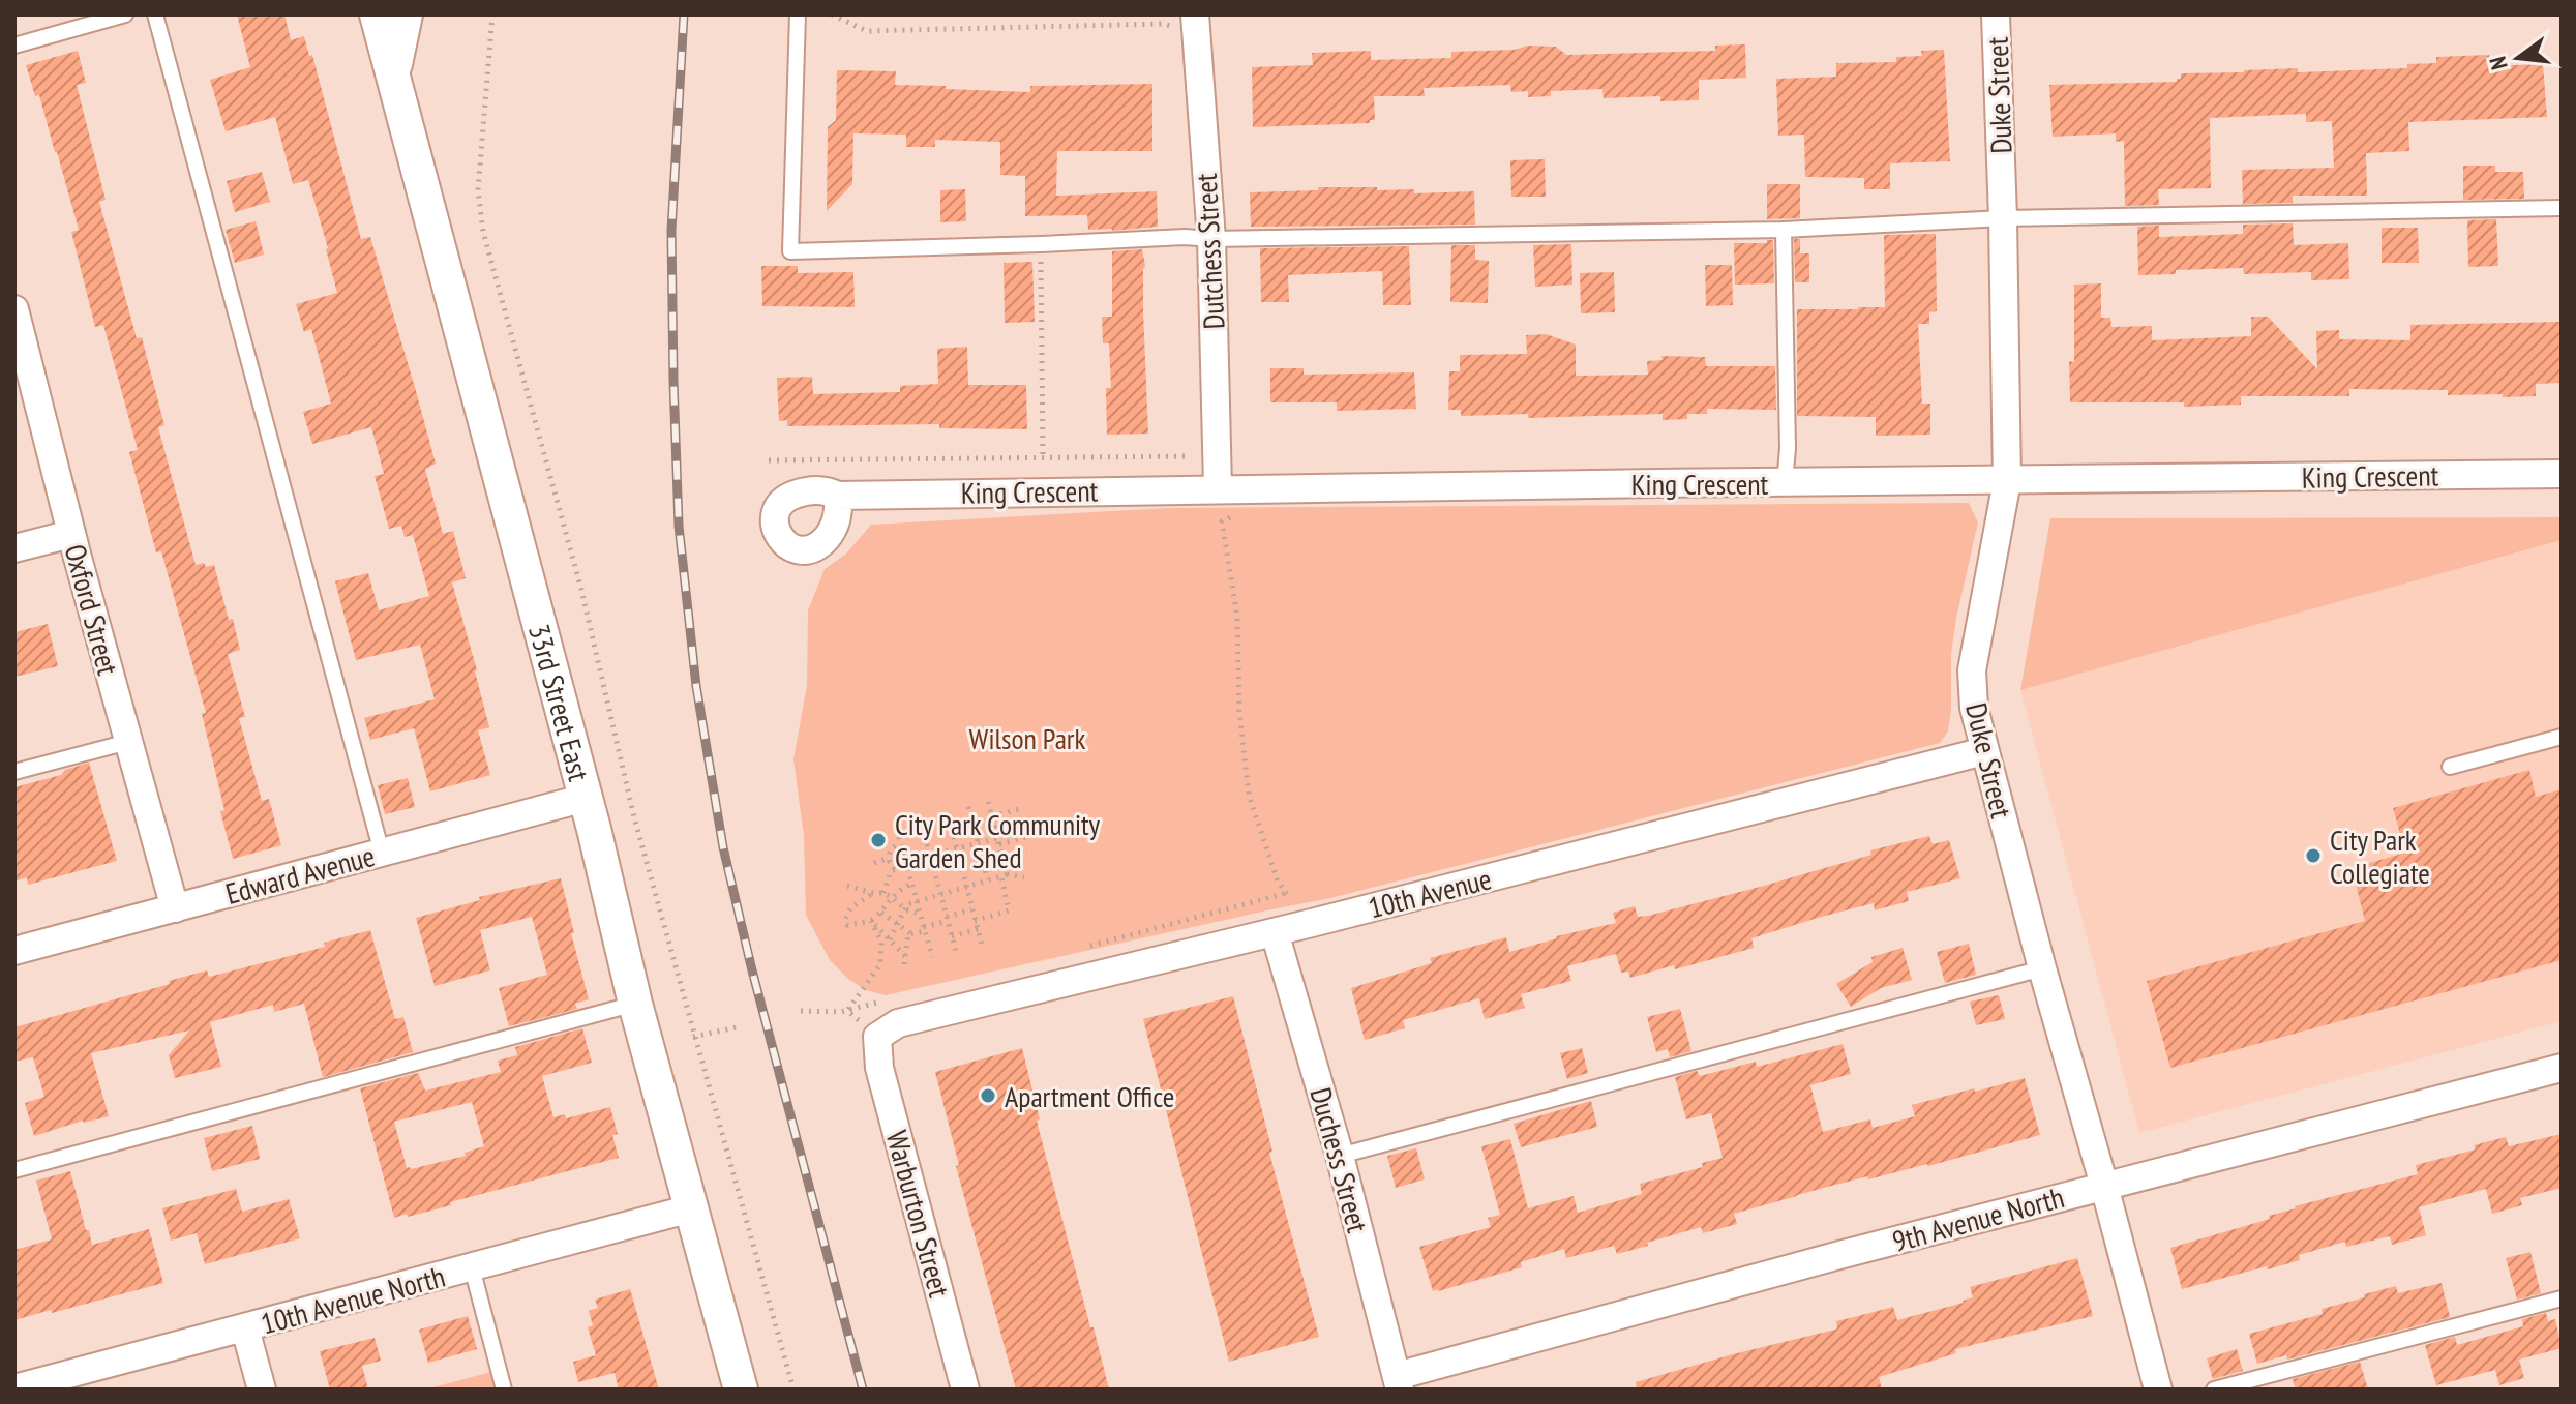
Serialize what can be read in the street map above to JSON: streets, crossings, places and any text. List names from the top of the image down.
{
  "streets": {
    "street": [
      "Duke Street",
      "Dutchess Street",
      "King Crescent",
      "Oxford Street",
      "33rd Street East",
      "Edward Avenue",
      "10th Avenue",
      "Duchess Street",
      "Warburton Street",
      "9th Avenue North",
      "10th Avenue North"
    ]
  },
  "crossings": [
    ["Duke Street", "King Crescent"],
    ["Duke Street", "10th Avenue"],
    ["Duke Street", "9th Avenue North"],
    ["Dutchess Street", "King Crescent"],
    ["Oxford Street", "Edward Avenue"],
    ["33rd Street East", "Edward Avenue"],
    ["33rd Street East", "10th Avenue North"],
    ["10th Avenue", "Duchess Street"],
    ["10th Avenue", "Warburton Street"],
    ["Duchess Street", "9th Avenue North"]
  ],
  "parks": ["Wilson Park"],
  "places": ["City Park Community Garden Shed", "City Park Collegiate", "Apartment Office"],
  "north": "left"
}
